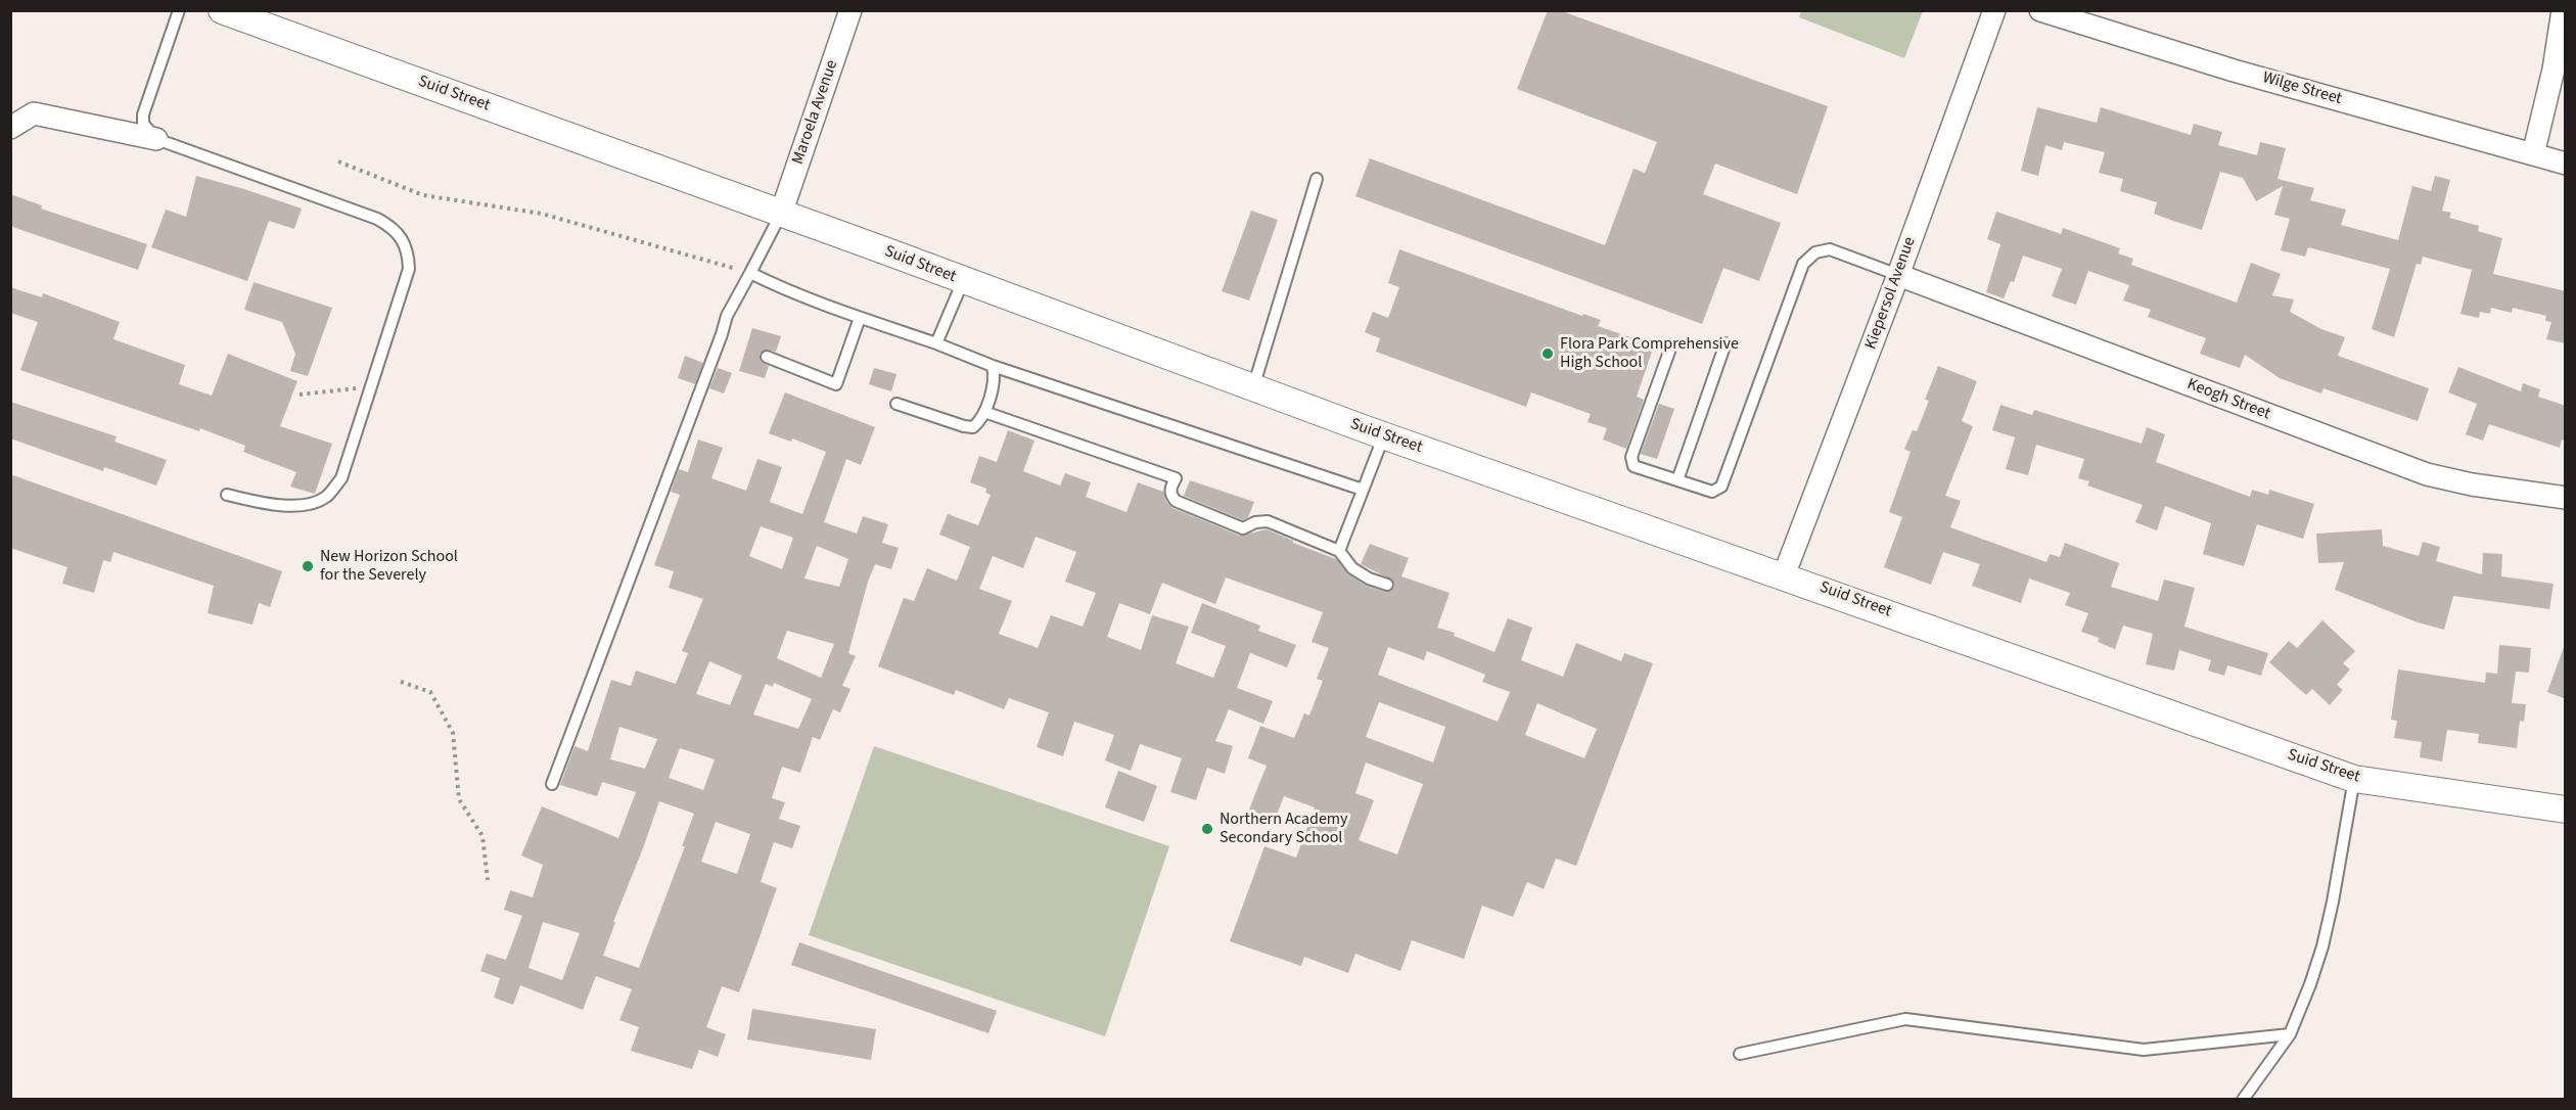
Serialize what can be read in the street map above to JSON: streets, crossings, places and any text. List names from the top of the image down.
{
  "streets": {
    "street": [
      "Wilge Street",
      "Suid Street",
      "Maroela Avenue",
      "Kiepersol Avenue",
      "Keogh Street"
    ]
  },
  "crossings": [
    ["Suid Street", "Maroela Avenue"],
    ["Suid Street", "Kiepersol Avenue"],
    ["Kiepersol Avenue", "Keogh Street"]
  ],
  "places": ["Flora Park Comprehensive High School", "New Horizon School for the Severely", "Northern Academy Secondary School"]
}
